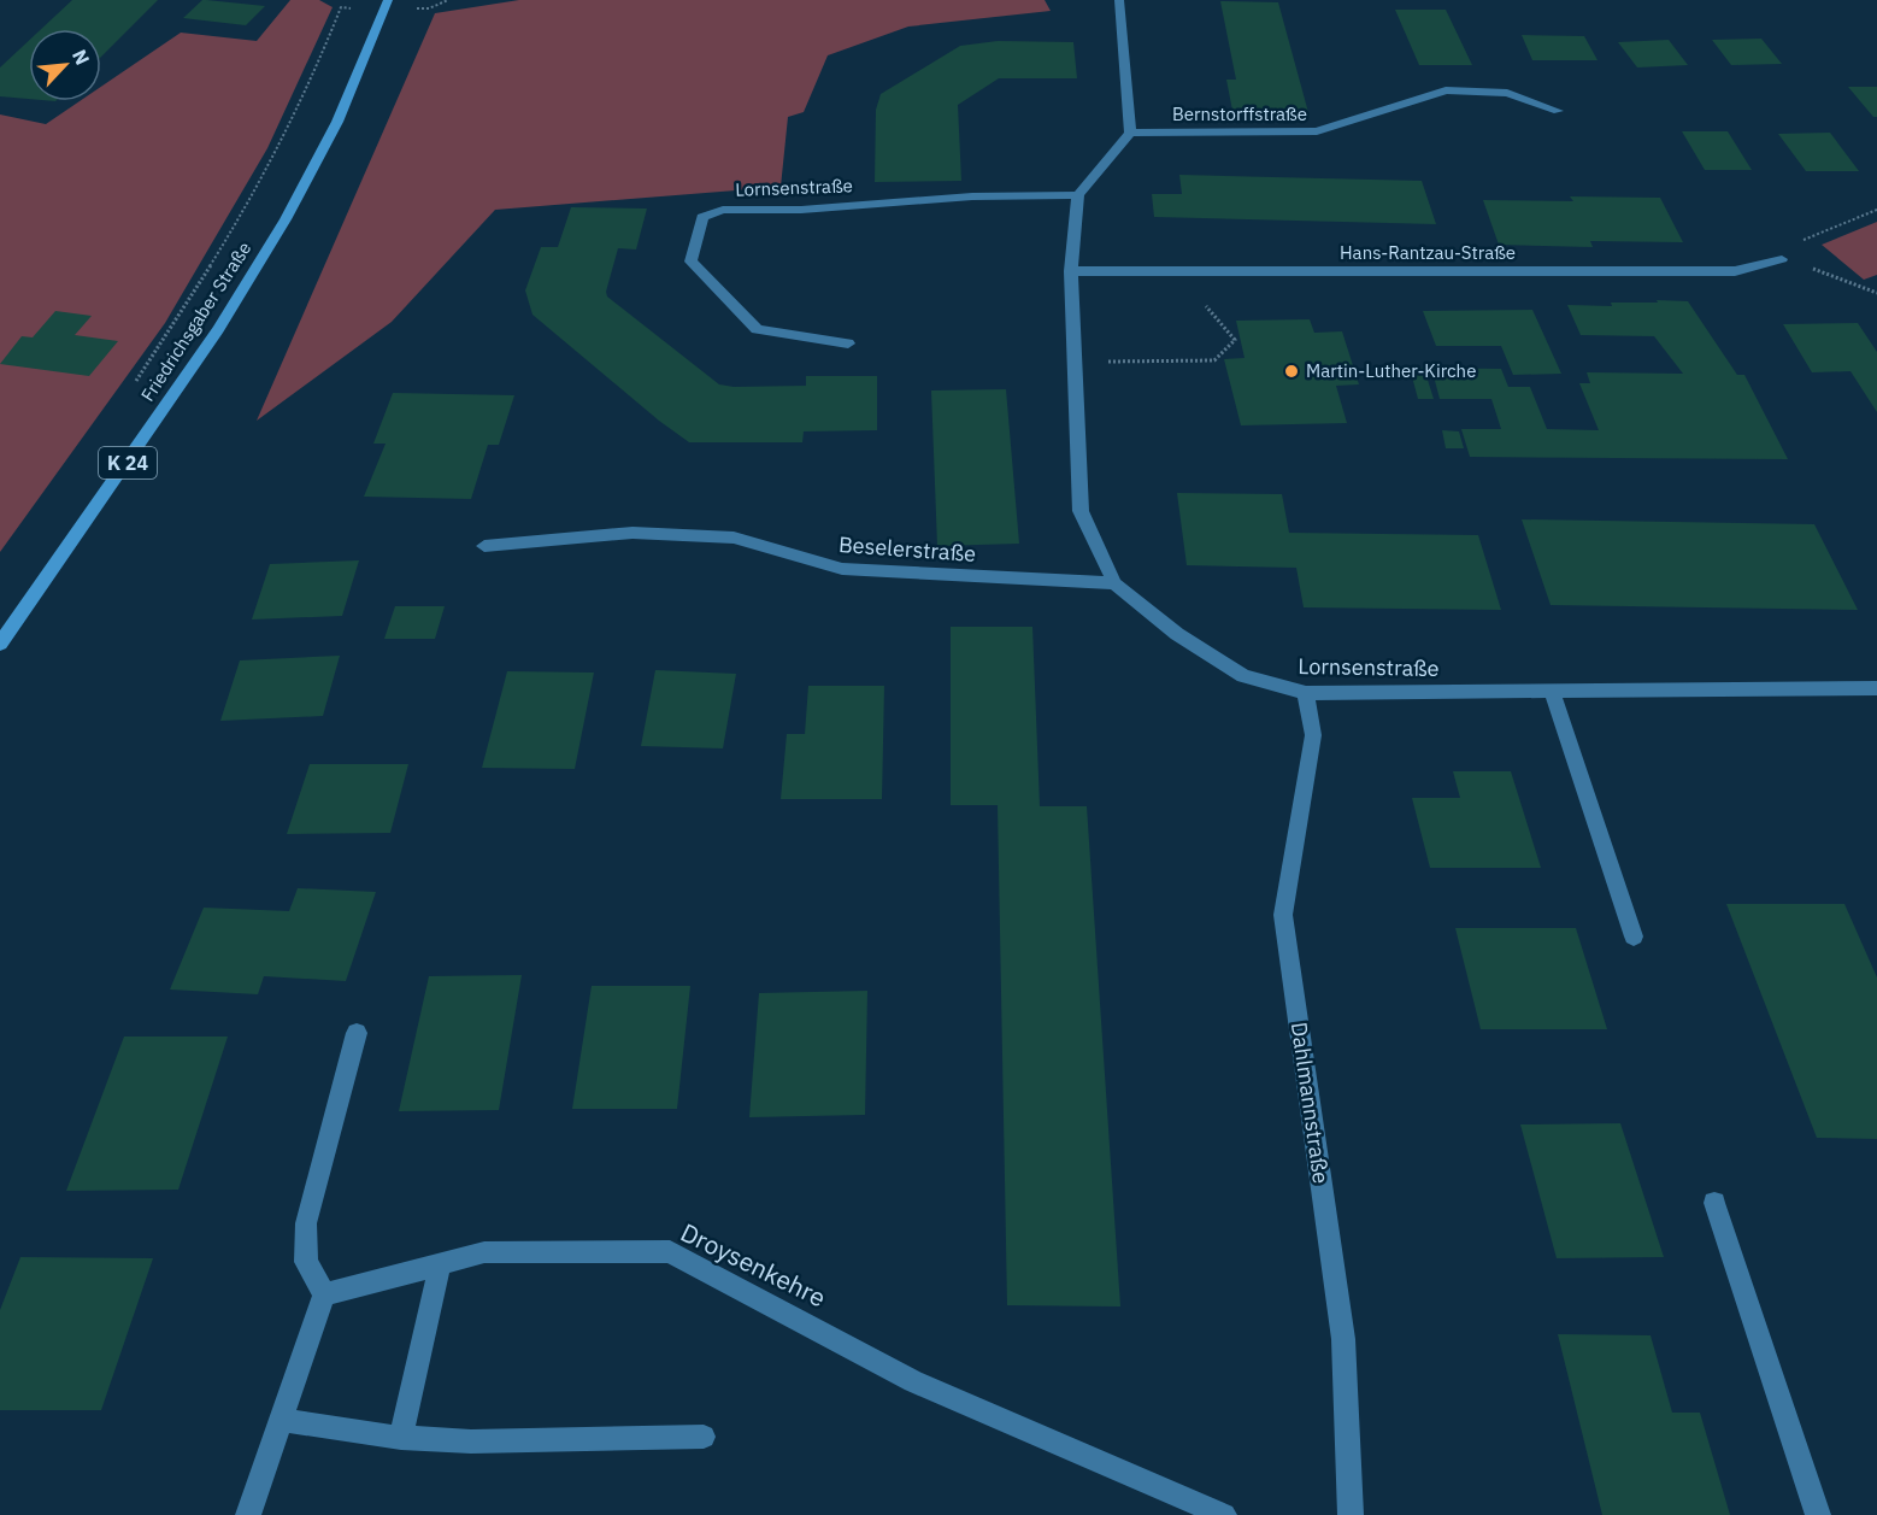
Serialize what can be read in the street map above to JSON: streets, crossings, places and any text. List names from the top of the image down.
{
  "streets": {
    "main road": ["Friedrichsgaber Straße", "K 24"],
    "street": [
      "Bernstorffstraße",
      "Lornsenstraße",
      "Hans-Rantzau-Straße",
      "Beselerstraße",
      "Dahlmannstraße",
      "Droysenkehre"
    ]
  },
  "crossings": [
    ["Lornsenstraße", "Hans-Rantzau-Straße"],
    ["Lornsenstraße", "Beselerstraße"],
    ["Lornsenstraße", "Dahlmannstraße"]
  ],
  "places": ["Martin-Luther-Kirche"],
  "north": "top right"
}
